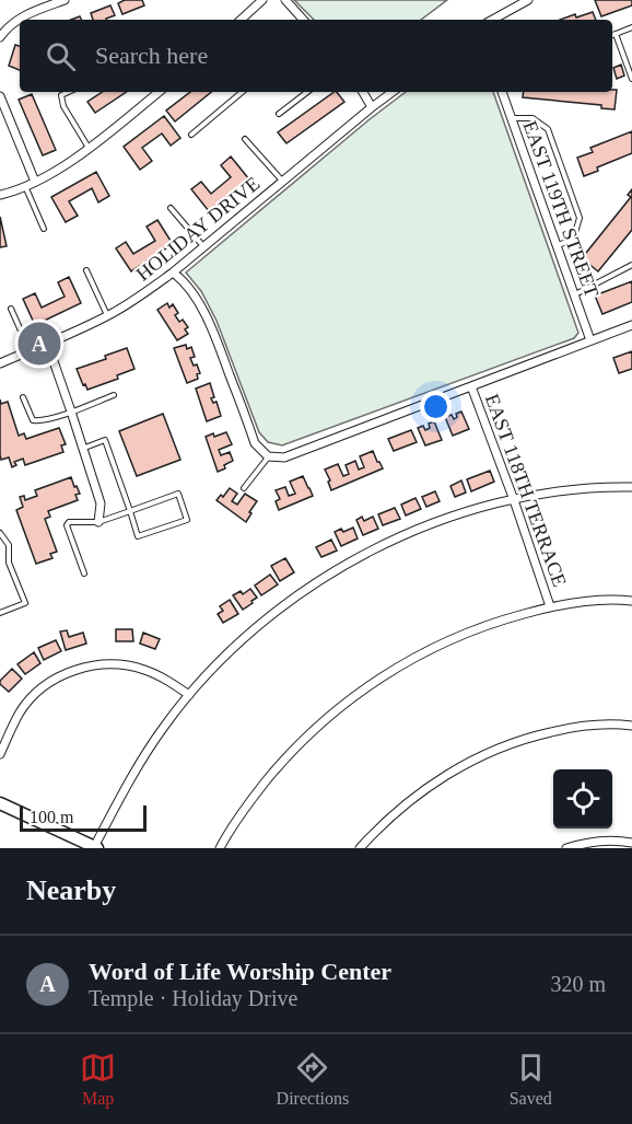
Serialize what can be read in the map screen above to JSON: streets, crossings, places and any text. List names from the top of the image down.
{
  "streets": {
    "street": ["EAST 119TH STREET", "HOLIDAY DRIVE", "EAST 118TH TERRACE"]
  },
  "scale_bar": "100 m",
  "page": {
    "search": "Search here",
    "pins": "A",
    "scale": "100 m",
    "heading": "Nearby",
    "list": [
      {
        "mark": "A",
        "name": "Word of Life Worship Center",
        "note": "Temple · Holiday Drive",
        "value": "320 m"
      }
    ],
    "nav": ["Map", "Directions", "Saved"]
  }
}
